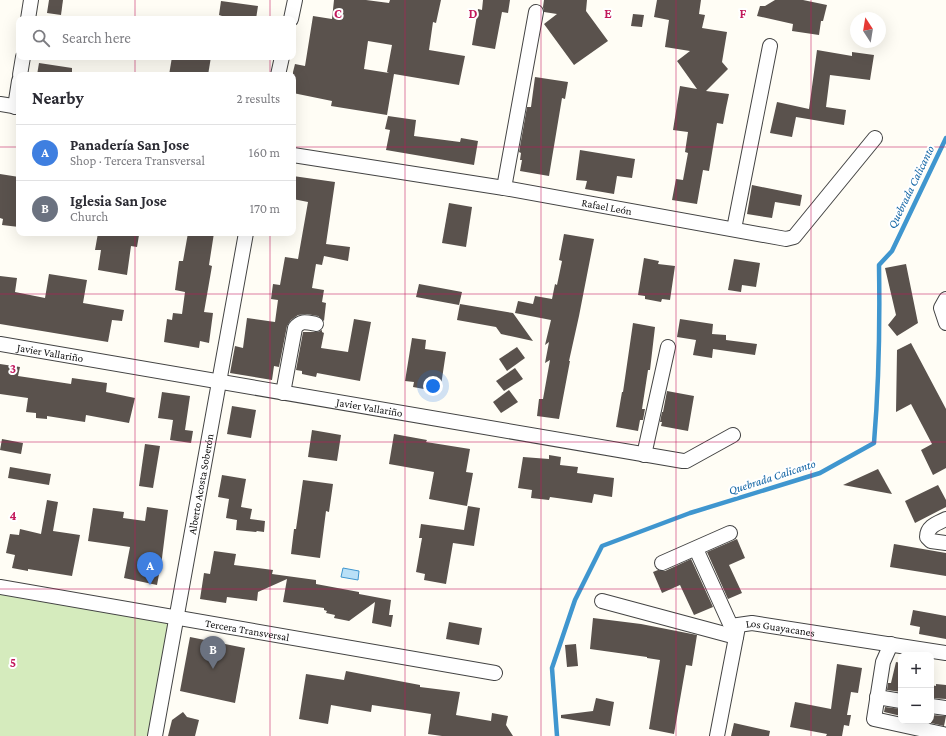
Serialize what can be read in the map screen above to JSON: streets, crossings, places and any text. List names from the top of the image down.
{
  "streets": {
    "street": [
      "Rafael León",
      "Javier Vallariño",
      "Alberto Acosta Soberón",
      "Tercera Transversal",
      "Los Guayacanes"
    ]
  },
  "crossings": [
    ["Javier Vallariño", "Alberto Acosta Soberón"],
    ["Alberto Acosta Soberón", "Tercera Transversal"]
  ],
  "water": ["Quebrada Calicanto"],
  "north": "top",
  "page": {
    "search": "Search here",
    "heading": ["Nearby", "2 results"],
    "list": [
      {
        "mark": "A",
        "name": "Panadería San Jose",
        "note": "Shop · Tercera Transversal",
        "value": "160 m"
      },
      {
        "mark": "B",
        "name": "Iglesia San Jose",
        "note": "Church",
        "value": "170 m"
      }
    ],
    "pins": ["A", "B"],
    "map_buttons": ["+", "−"]
  },
  "grid": {
    "columns": [
      "C",
      "D",
      "E",
      "F"
    ],
    "rows": ["3", "4", "5"]
  }
}
